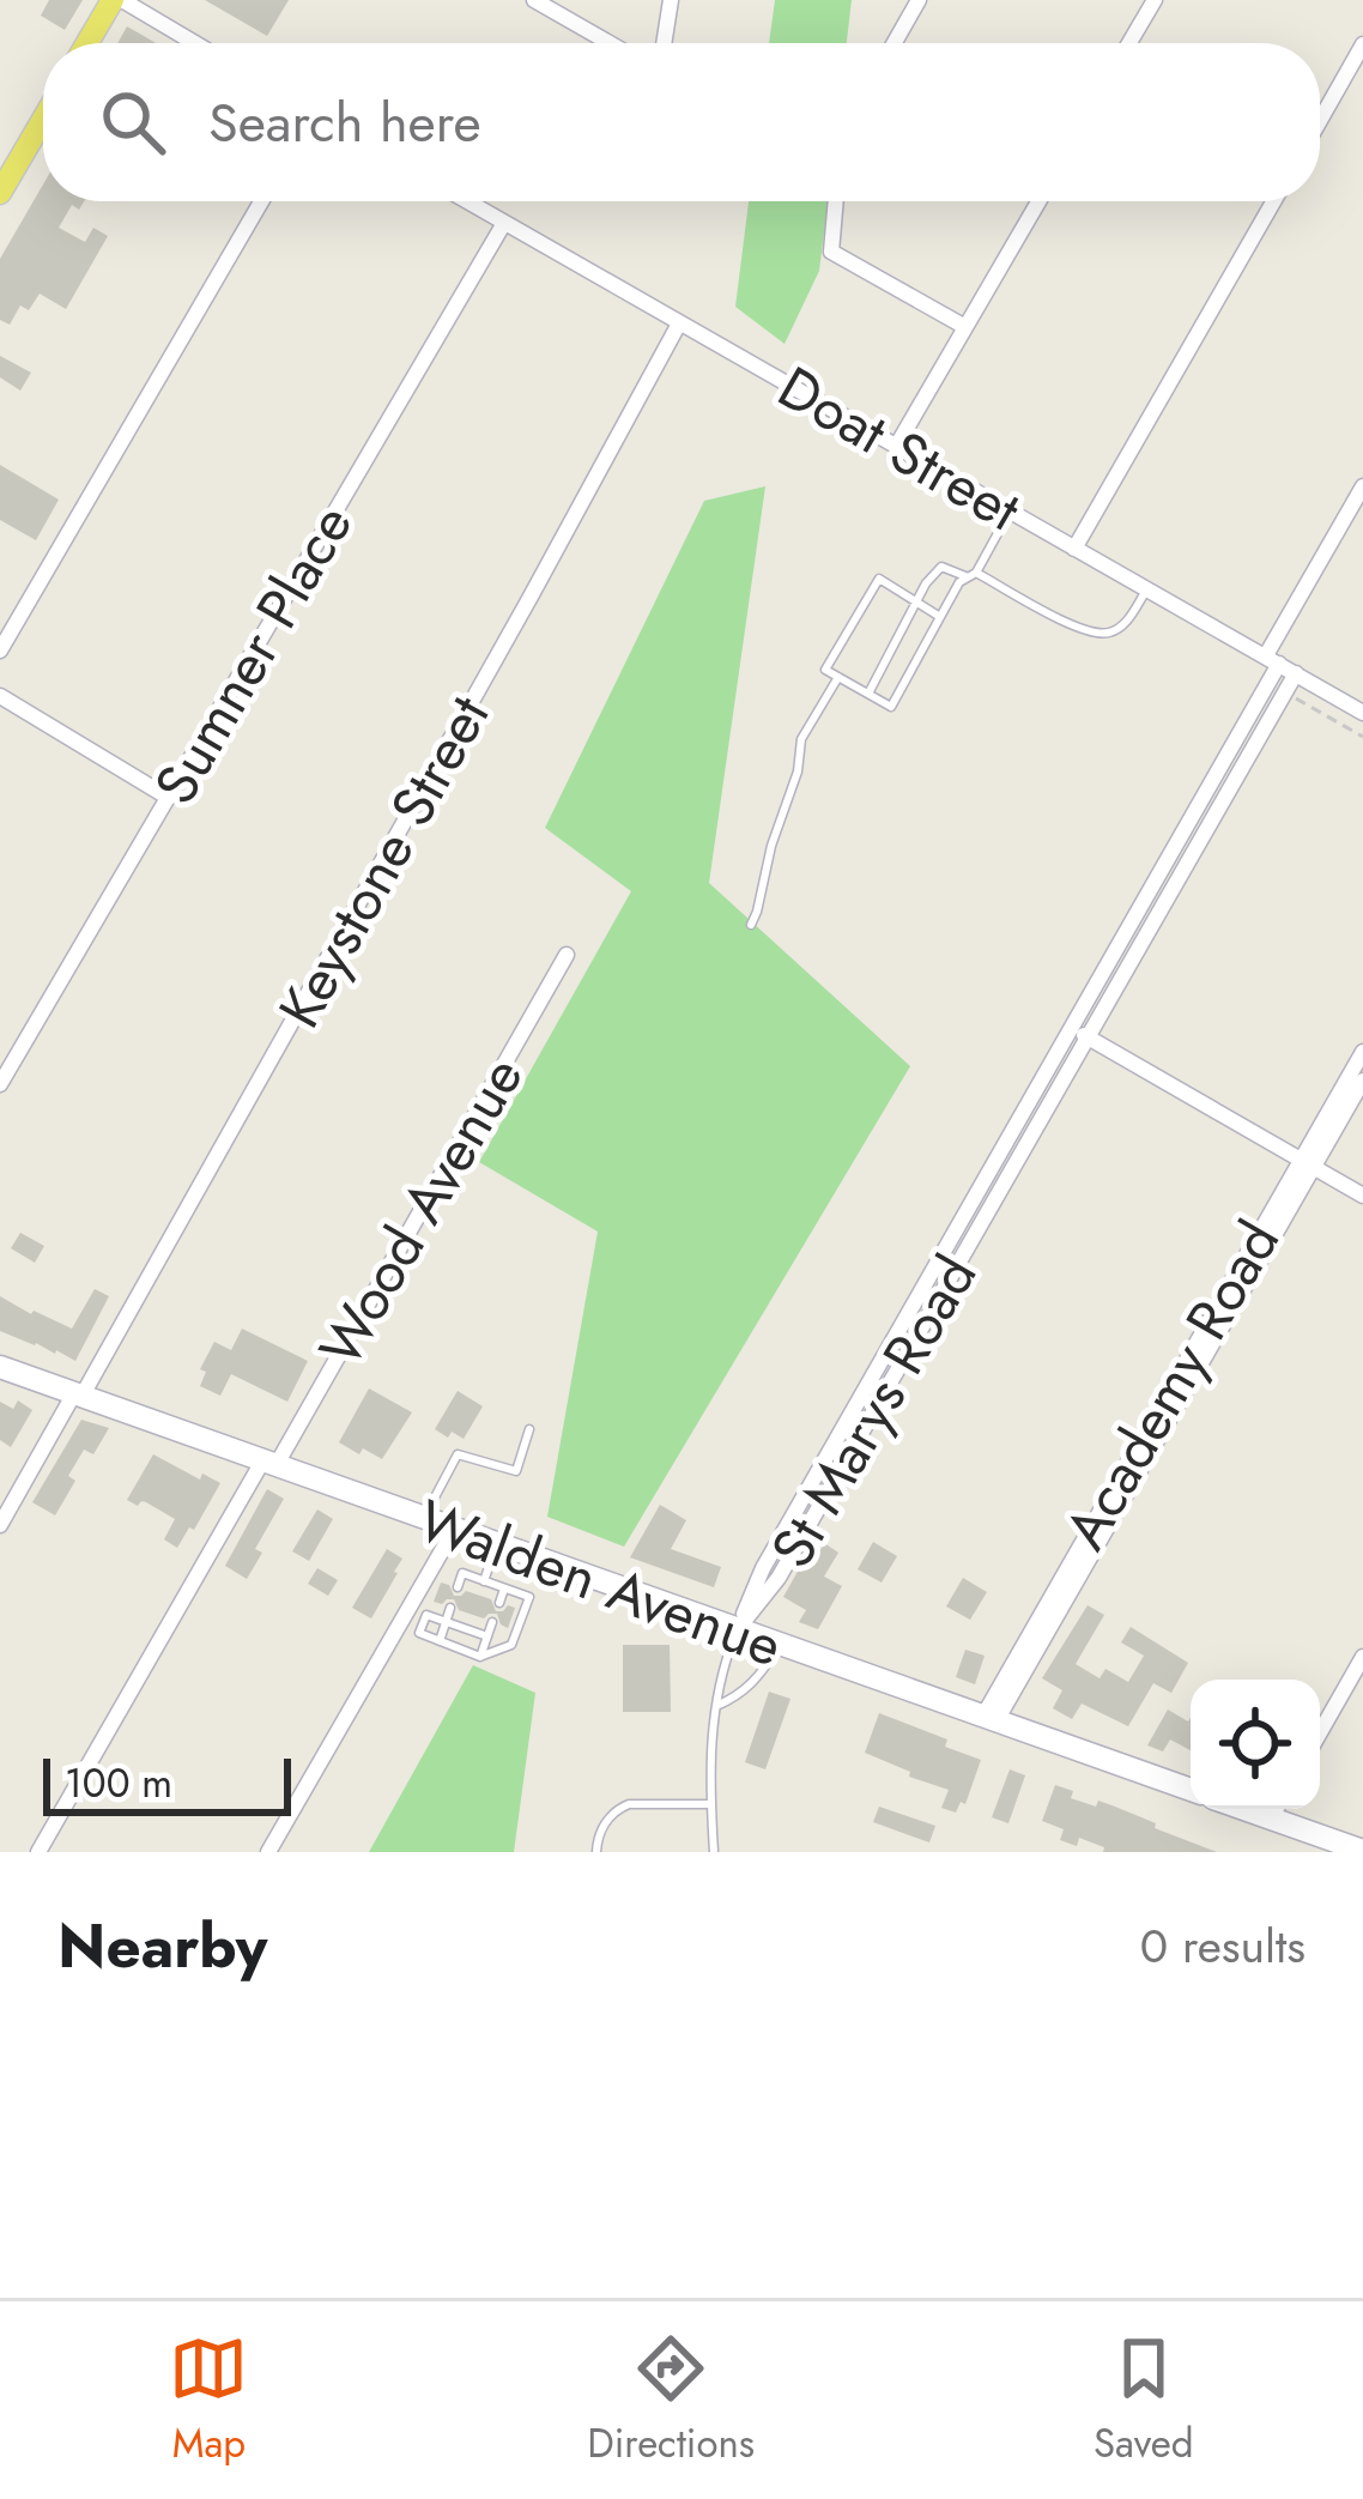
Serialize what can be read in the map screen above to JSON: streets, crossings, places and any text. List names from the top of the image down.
{
  "streets": {
    "main road": ["Walden Avenue"],
    "street": [
      "Doat Street",
      "Sumner Place",
      "Keystone Street",
      "Wood Avenue",
      "Academy Road",
      "St Marys Road"
    ]
  },
  "crossings": [
    ["Doat Street", "Sumner Place"],
    ["Doat Street", "Keystone Street"],
    ["Doat Street", "St Marys Road"],
    ["Keystone Street", "Walden Avenue"],
    ["Wood Avenue", "Walden Avenue"],
    ["Academy Road", "Walden Avenue"],
    ["St Marys Road", "Walden Avenue"]
  ],
  "scale_bar": "100 m",
  "page": {
    "search": "Search here",
    "scale": "100 m",
    "heading": ["Nearby", "0 results"],
    "nav": ["Map", "Directions", "Saved"]
  }
}
